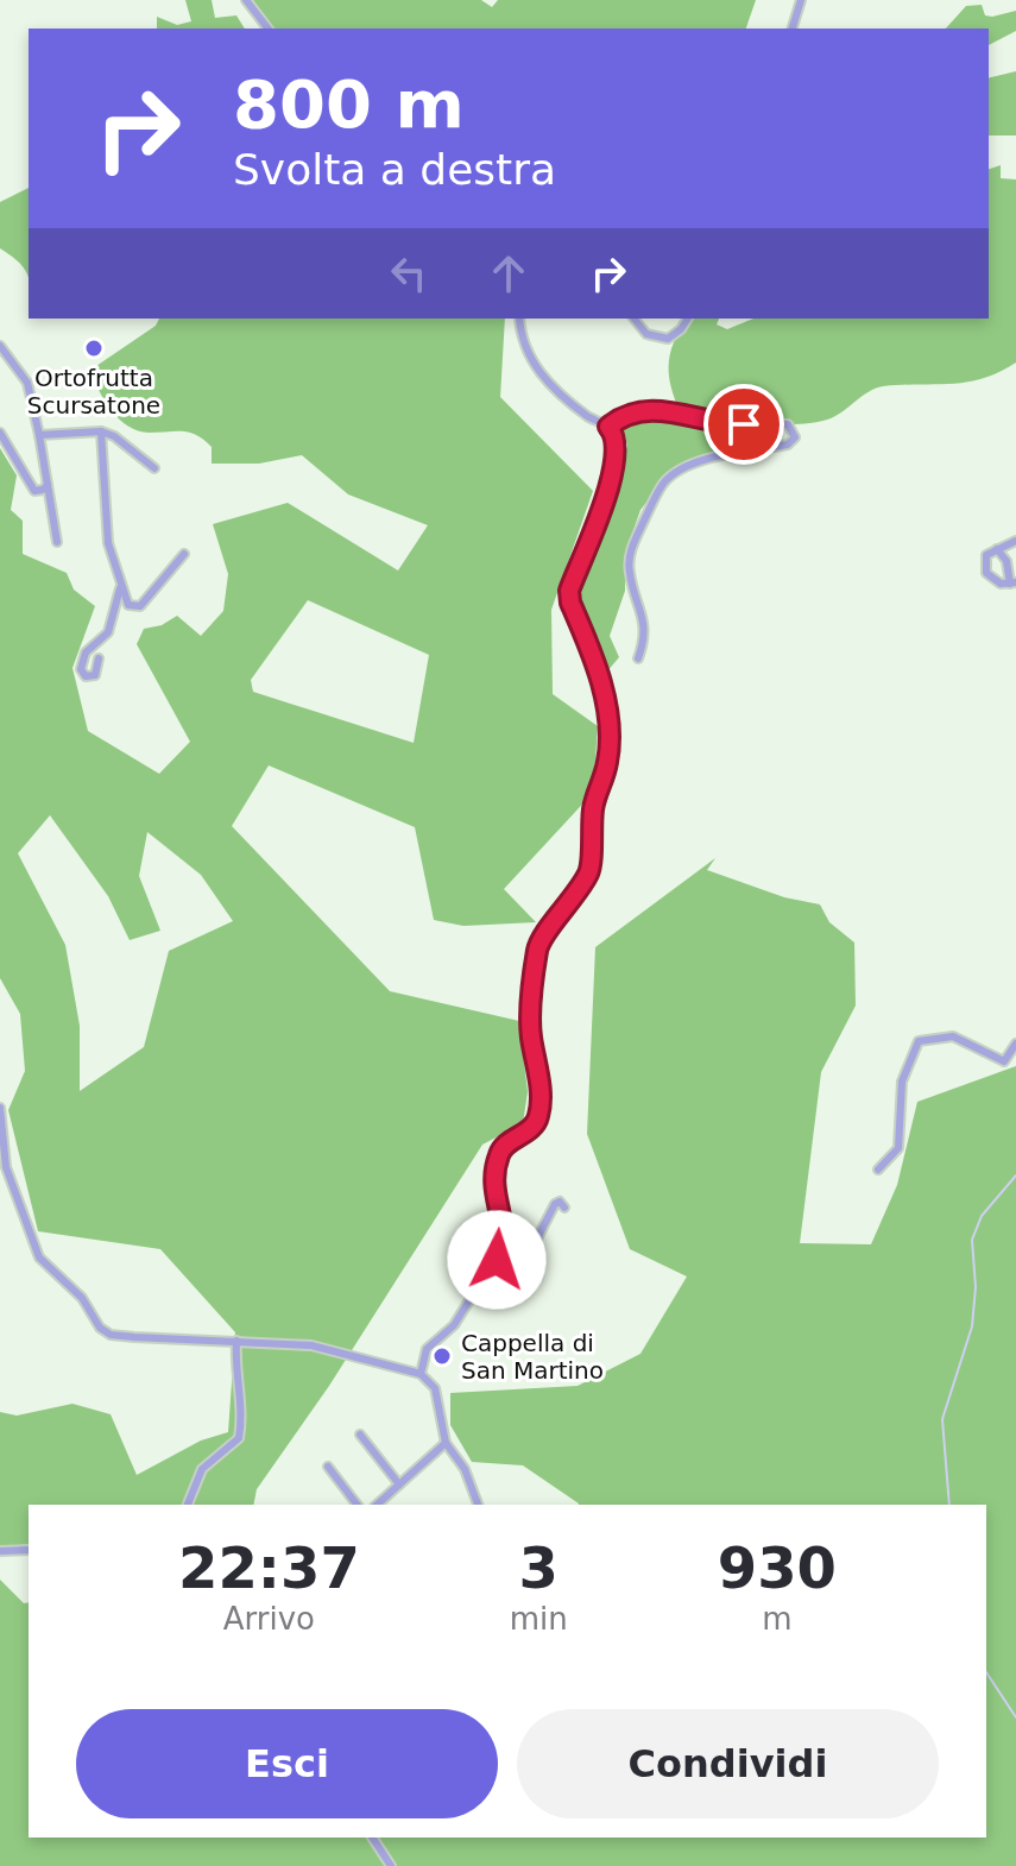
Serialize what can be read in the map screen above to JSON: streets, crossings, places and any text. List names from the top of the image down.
{
  "places": ["Ortofrutta Scursatone", "Cappella di San Martino"],
  "page": {
    "turn": ["800 m", "Svolta a destra"],
    "eta": [
      "22:37",
      "Arrivo",
      "3",
      "min",
      "930",
      "m"
    ],
    "buttons": ["Esci", "Condividi"]
  }
}
